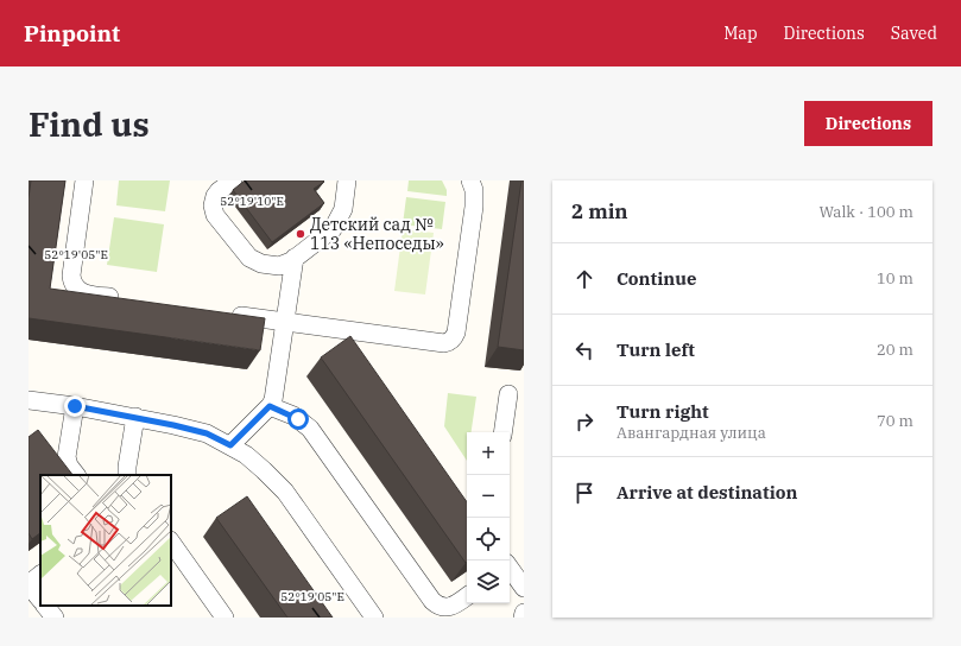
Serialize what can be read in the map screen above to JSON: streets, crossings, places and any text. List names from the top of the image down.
{
  "places": ["Детский сад № 113 «Непоседы»"],
  "page": {
    "header": "Pinpoint",
    "nav": ["Map", "Directions", "Saved"],
    "buttons": "Directions",
    "title": "Find us",
    "heading": ["2 min", "Walk · 100 m"],
    "list": [
      ["Continue", "10 m"],
      ["Turn left", "20 m"],
      ["Turn right", "Авангардная улица", "70 m"],
      "Arrive at destination"
    ],
    "map_buttons": ["+", "−"]
  },
  "coordinates": ["52°19'10\"E", "52°19'05\"E"]
}
